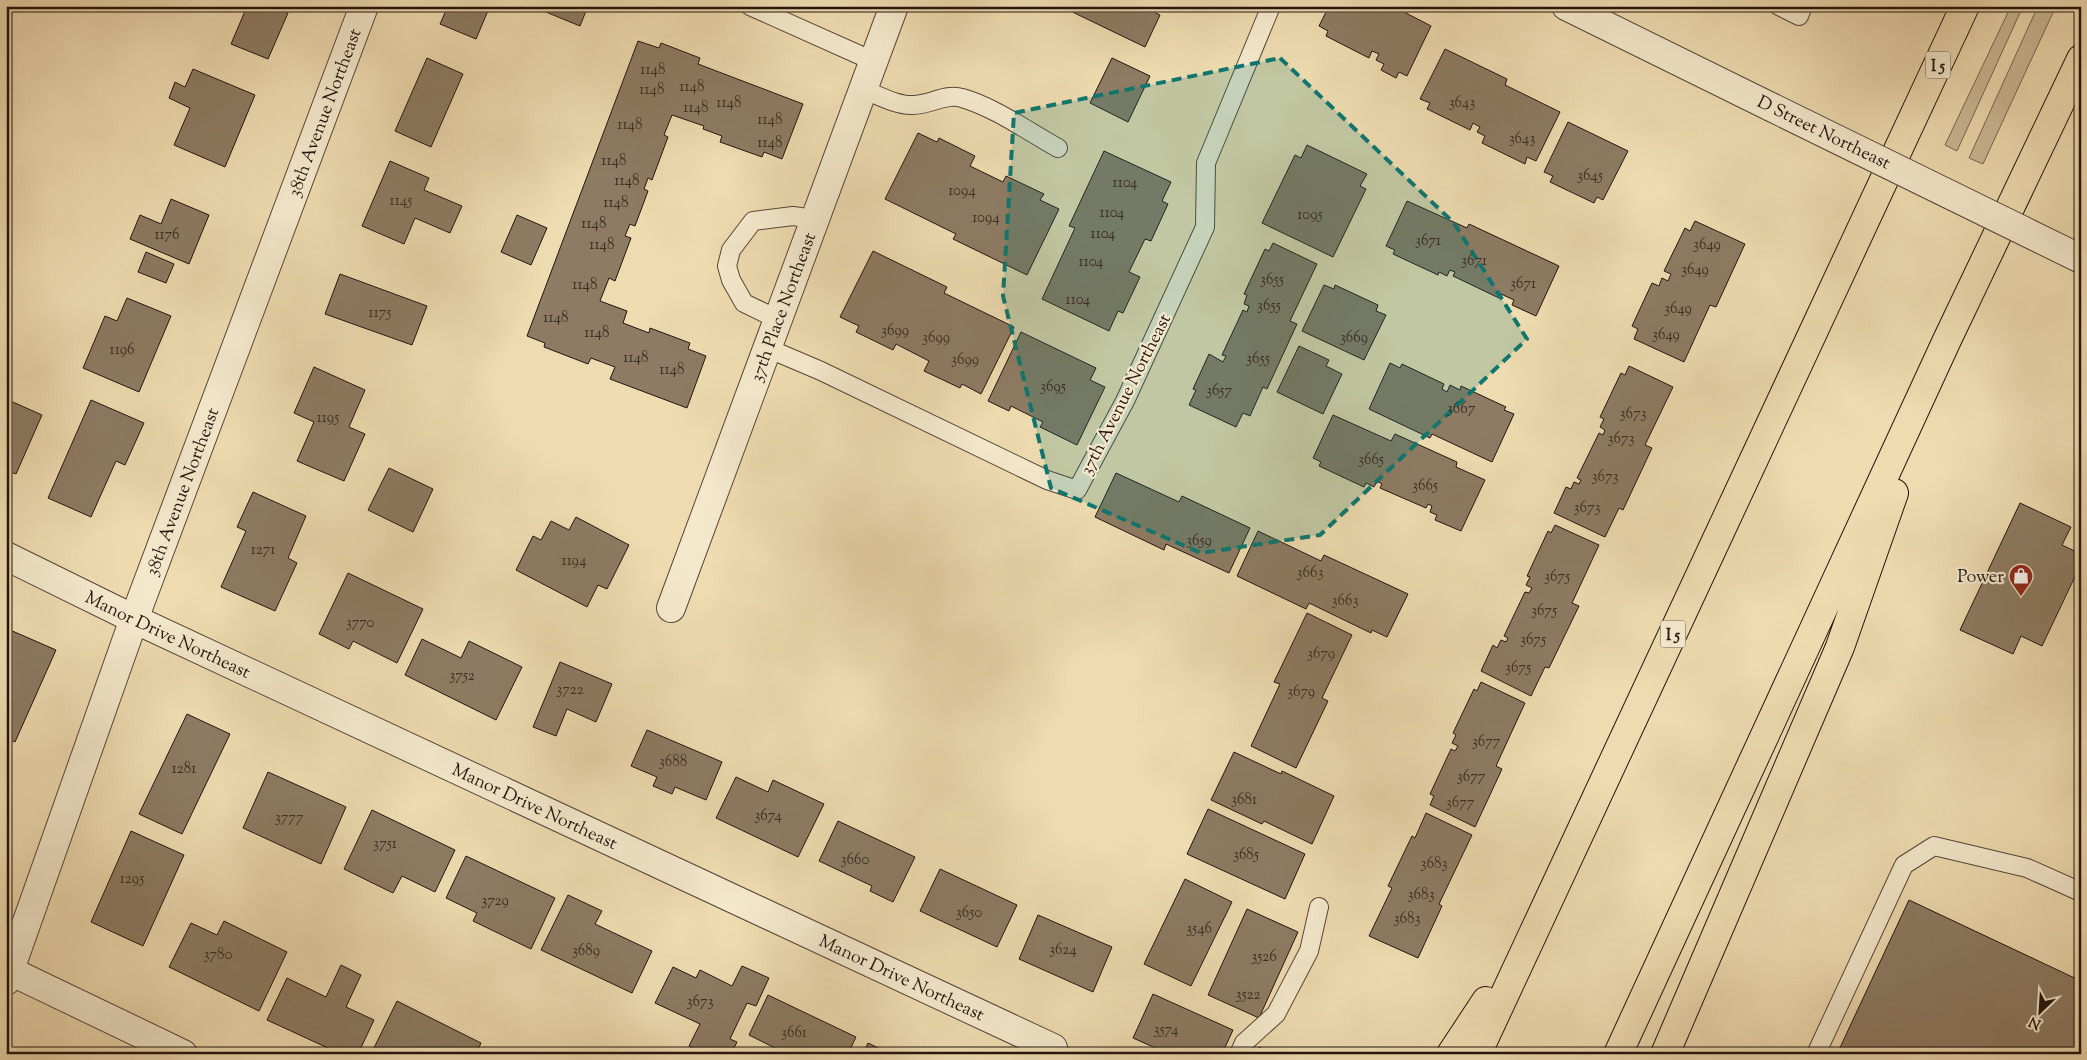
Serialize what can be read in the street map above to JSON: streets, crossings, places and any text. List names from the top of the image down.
{
  "streets": {
    "highway": ["I 5"],
    "street": [
      "38th Avenue Northeast",
      "D Street Northeast",
      "37th Place Northeast",
      "Manor Drive Northeast"
    ],
    "lane": ["37th Avenue Northeast"]
  },
  "crossings": [
    ["38th Avenue Northeast", "Manor Drive Northeast"],
    ["37th Place Northeast", "37th Avenue Northeast"]
  ],
  "places": {
    "shop": ["Power"]
  },
  "house_numbers": [
    "1148",
    "1148",
    "1148",
    "1148",
    "3643",
    "1148",
    "1148",
    "1148",
    "3643",
    "1148",
    "1148",
    "3645",
    "1148",
    "1104",
    "1094",
    "1145",
    "1148",
    "1104",
    "1095",
    "1094",
    "1148",
    "1104",
    "1176",
    "3671",
    "1148",
    "3649",
    "3671",
    "1104",
    "3649",
    "3655",
    "3671",
    "1148",
    "1104",
    "3655",
    "3649",
    "1175",
    "1148",
    "3699",
    "1148",
    "3649",
    "3699",
    "3669",
    "1196",
    "1148",
    "3655",
    "3699",
    "1148",
    "3695",
    "3657",
    "3667",
    "3673",
    "1195",
    "3673",
    "3665",
    "3673",
    "3665",
    "3673",
    "3659",
    "1271",
    "1194",
    "3663",
    "3675",
    "3663",
    "3675",
    "3770",
    "3675",
    "3679",
    "3675",
    "3752",
    "3722",
    "3679",
    "3677",
    "3688",
    "1281",
    "3677",
    "3681",
    "3677",
    "3674",
    "3777",
    "3751",
    "3685",
    "3660",
    "3683",
    "1295",
    "3683",
    "3729",
    "3650",
    "3683",
    "3546",
    "3624",
    "3689",
    "3780",
    "3526",
    "3522",
    "3673",
    "3574",
    "3661"
  ],
  "north": "bottom left"
}
